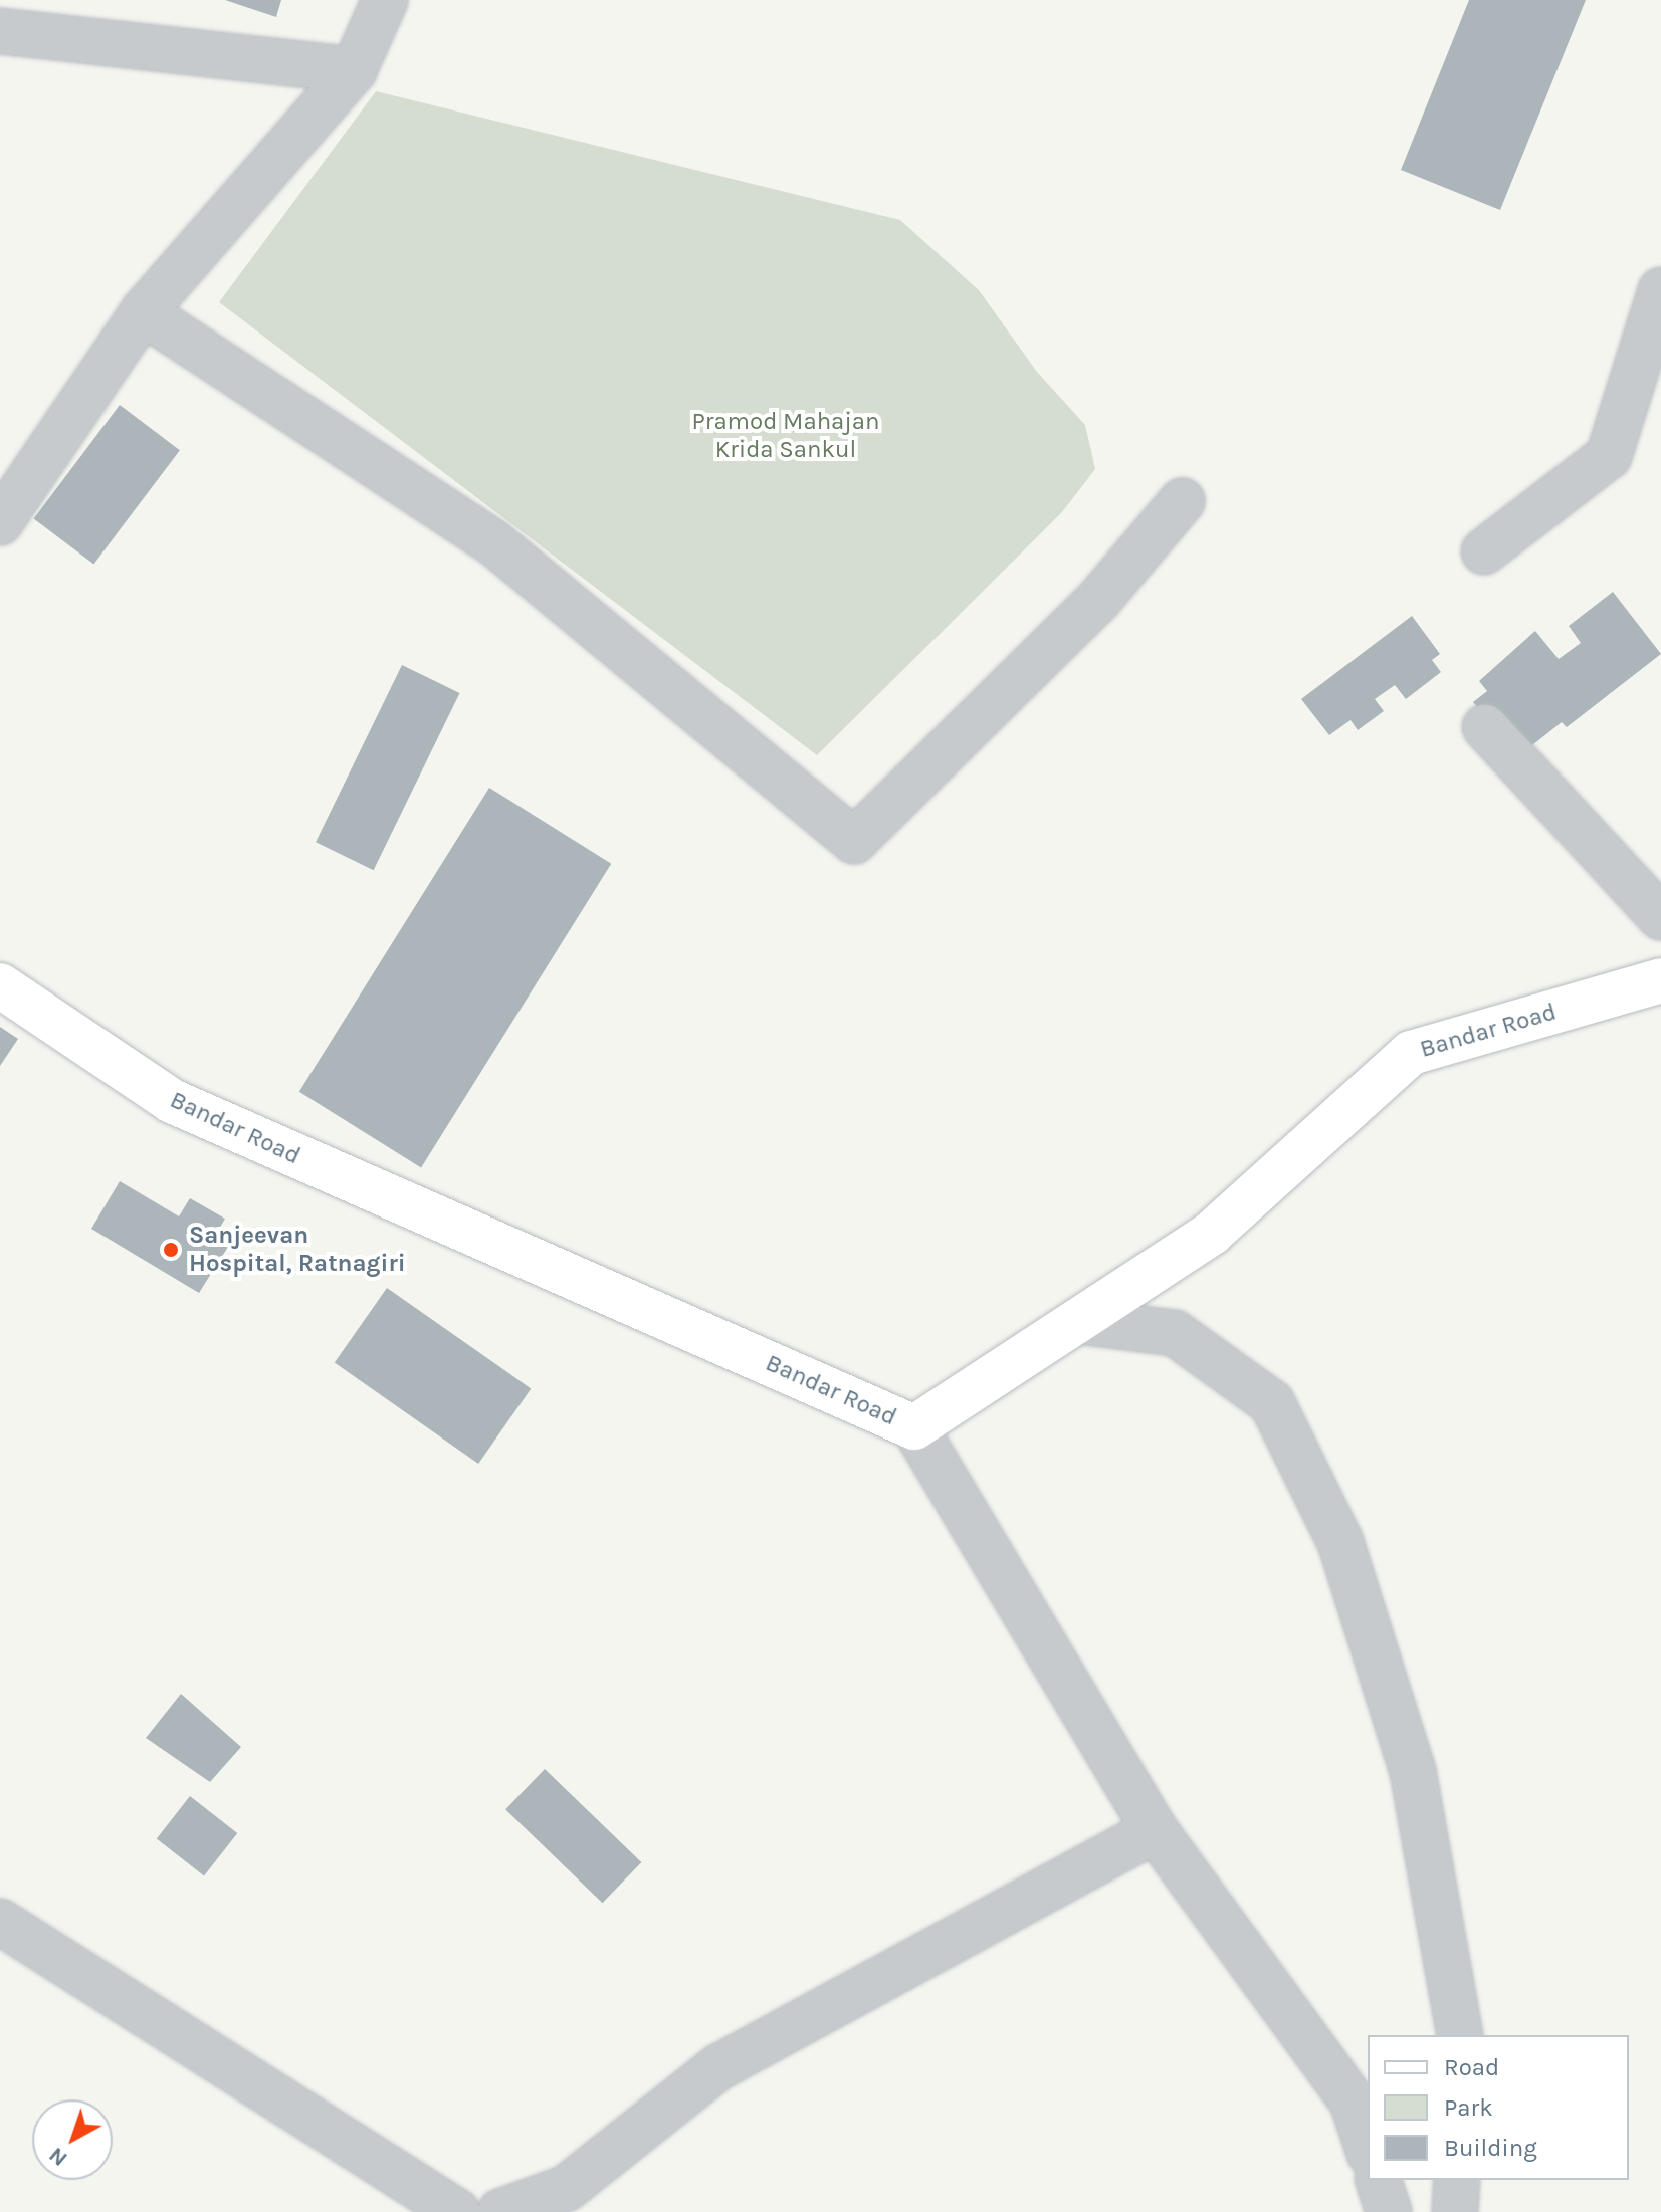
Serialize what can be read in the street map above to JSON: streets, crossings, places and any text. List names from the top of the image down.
{
  "streets": {
    "street": ["Bandar Road"]
  },
  "parks": ["Pramod Mahajan Krida Sankul"],
  "places": ["Sanjeevan Hospital, Ratnagiri"],
  "legend": ["Road", "Park", "Building"],
  "north": "bottom left"
}
